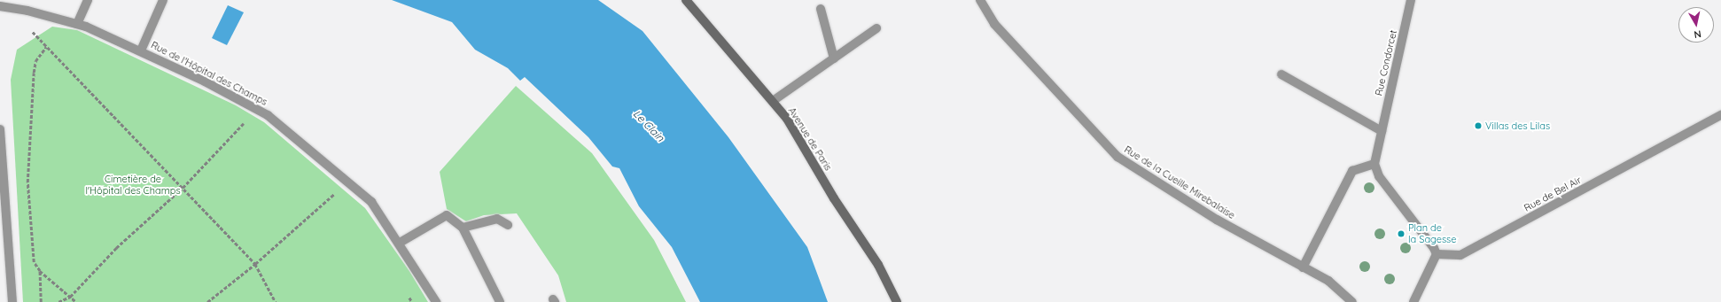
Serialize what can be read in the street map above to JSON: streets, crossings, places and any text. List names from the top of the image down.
{
  "streets": {
    "main road": ["Avenue de Paris"],
    "street": [
      "Rue Condorcet",
      "Rue de l'Hôpital des Champs",
      "Rue de la Cueille Mirebalaise",
      "Rue de Bel Air"
    ]
  },
  "water": ["Le Clain"],
  "parks": ["Cimetière de l'Hôpital des Champs"],
  "places": ["Villas des Lilas", "Plan de la Sagesse"],
  "north": "bottom"
}
